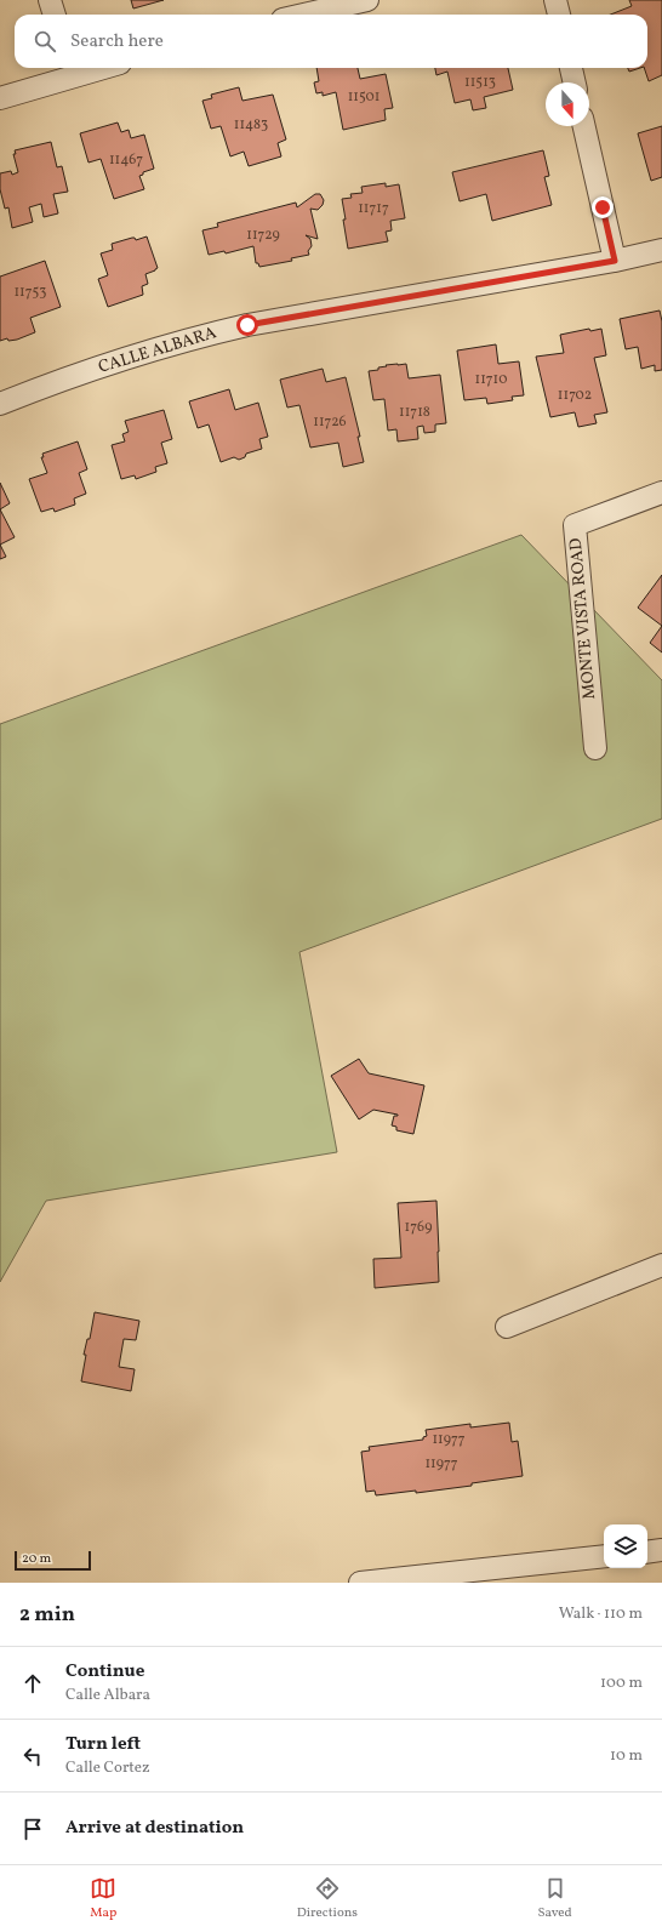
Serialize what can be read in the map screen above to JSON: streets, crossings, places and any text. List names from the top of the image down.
{
  "streets": {
    "street": ["CALLE ALBARA", "MONTE VISTA ROAD"]
  },
  "house_numbers": [
    "11513",
    "11501",
    "11483",
    "11467",
    "11717",
    "11729",
    "11753",
    "11710",
    "11702",
    "11718",
    "11726",
    "1769",
    "11977",
    "11977"
  ],
  "scale_bar": "20 m",
  "north": "bottom",
  "page": {
    "search": "Search here",
    "scale": "20 m",
    "heading": ["2 min", "Walk · 110 m"],
    "list": [
      ["Continue", "Calle Albara", "100 m"],
      ["Turn left", "Calle Cortez", "10 m"],
      "Arrive at destination"
    ],
    "nav": ["Map", "Directions", "Saved"]
  }
}
